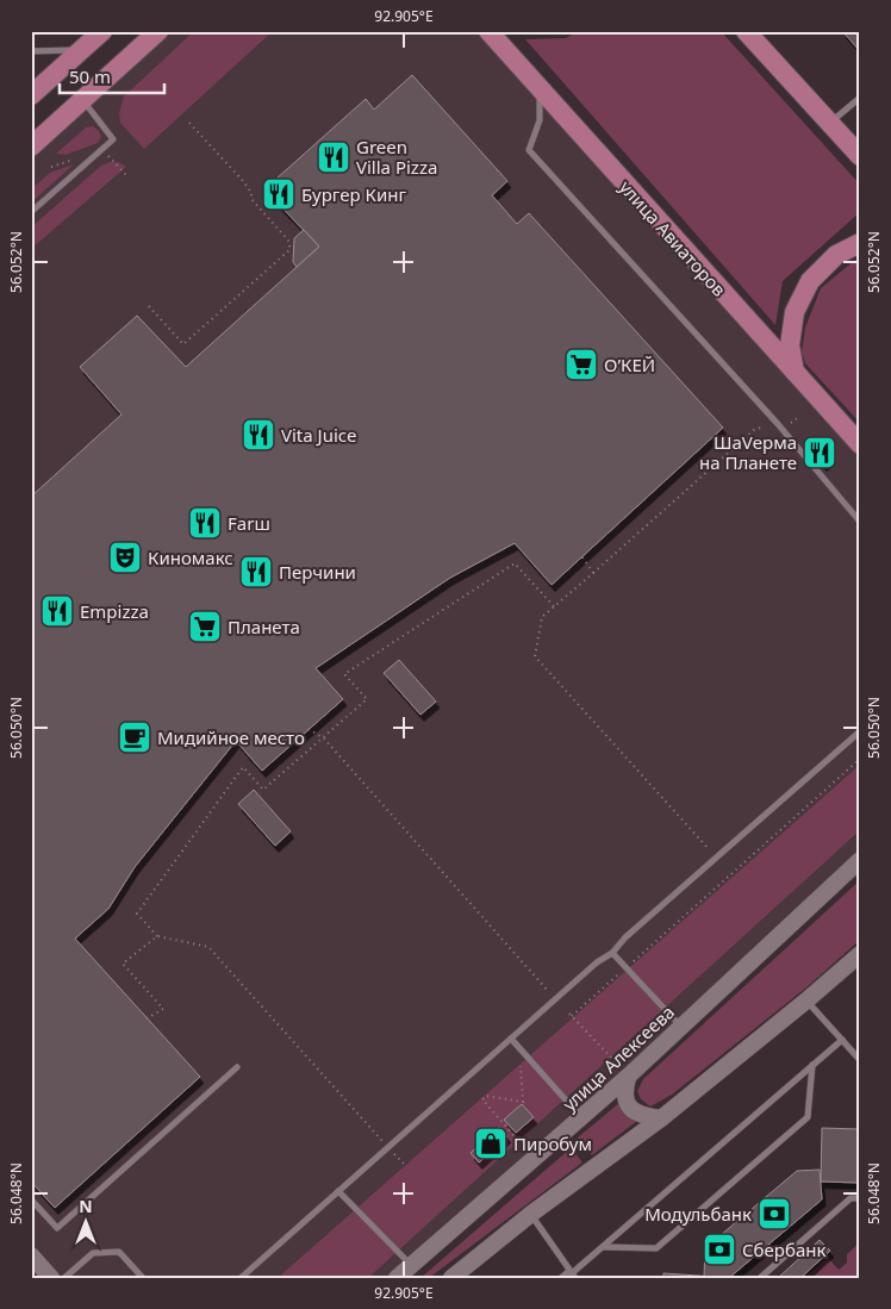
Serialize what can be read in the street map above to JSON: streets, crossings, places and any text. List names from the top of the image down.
{
  "streets": {
    "main road": ["улица Авиаторов"],
    "street": ["улица Алексеева"]
  },
  "places": {
    "restaurant": [
      "Green Villa Pizza",
      "Бургер Кинг",
      "Vita Juice",
      "ШаVерма на Планете",
      "Farш",
      "Перчини",
      "Empizza"
    ],
    "supermarket": ["О’КЕЙ", "Планета"],
    "theatre": ["Киномакс"],
    "cafe": ["Мидийное место"],
    "shop": ["Пиробум"],
    "bank": ["Модульбанк", "Сбербанк"]
  },
  "scale_bar": "50 m",
  "north": "top",
  "coordinates": [
    "92.905°E",
    "56.052°N",
    "56.050°N",
    "56.048°N"
  ]
}
